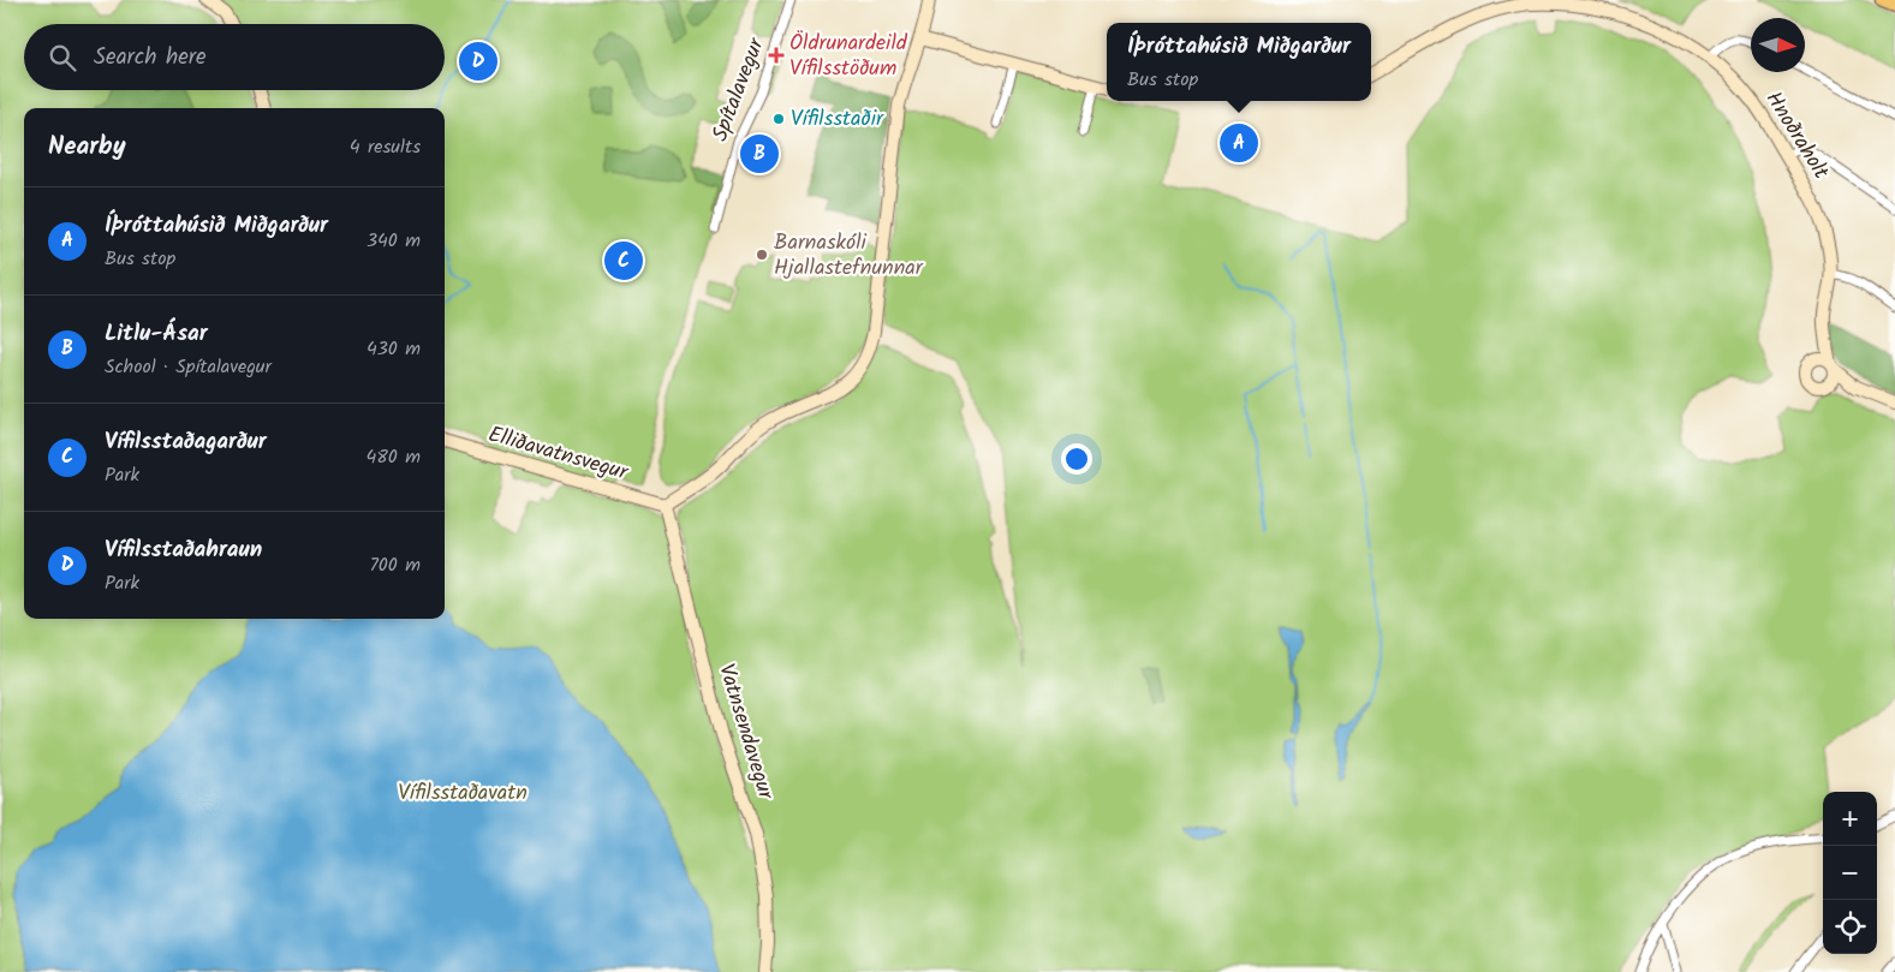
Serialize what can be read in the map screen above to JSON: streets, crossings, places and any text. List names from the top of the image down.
{
  "streets": {
    "main road": ["Hnoðraholt", "Elliðavatnsvegur", "Vatnsendavegur"],
    "street": ["Spítalavegur"]
  },
  "crossings": [
    ["Elliðavatnsvegur", "Vatnsendavegur"]
  ],
  "parks": ["Vífilsstaðavatn"],
  "places": {
    "health": ["Öldrunardeild Vífilsstöðum"],
    "other": ["Vífilsstaðir", "Barnaskóli Hjallastefnunnar"]
  },
  "north": "right",
  "page": {
    "popup": ["Íþróttahúsið Miðgarður", "Bus stop"],
    "search": "Search here",
    "pins": [
      "D",
      "A",
      "B",
      "C"
    ],
    "heading": ["Nearby", "4 results"],
    "list": [
      {
        "mark": "A",
        "name": "Íþróttahúsið Miðgarður",
        "note": "Bus stop",
        "value": "340 m"
      },
      {
        "mark": "B",
        "name": "Litlu-Ásar",
        "note": "School · Spítalavegur",
        "value": "430 m"
      },
      {
        "mark": "C",
        "name": "Vífilsstaðagarður",
        "note": "Park",
        "value": "480 m"
      },
      {
        "mark": "D",
        "name": "Vífilsstaðahraun",
        "note": "Park",
        "value": "700 m"
      }
    ],
    "map_buttons": ["+", "−"]
  }
}
